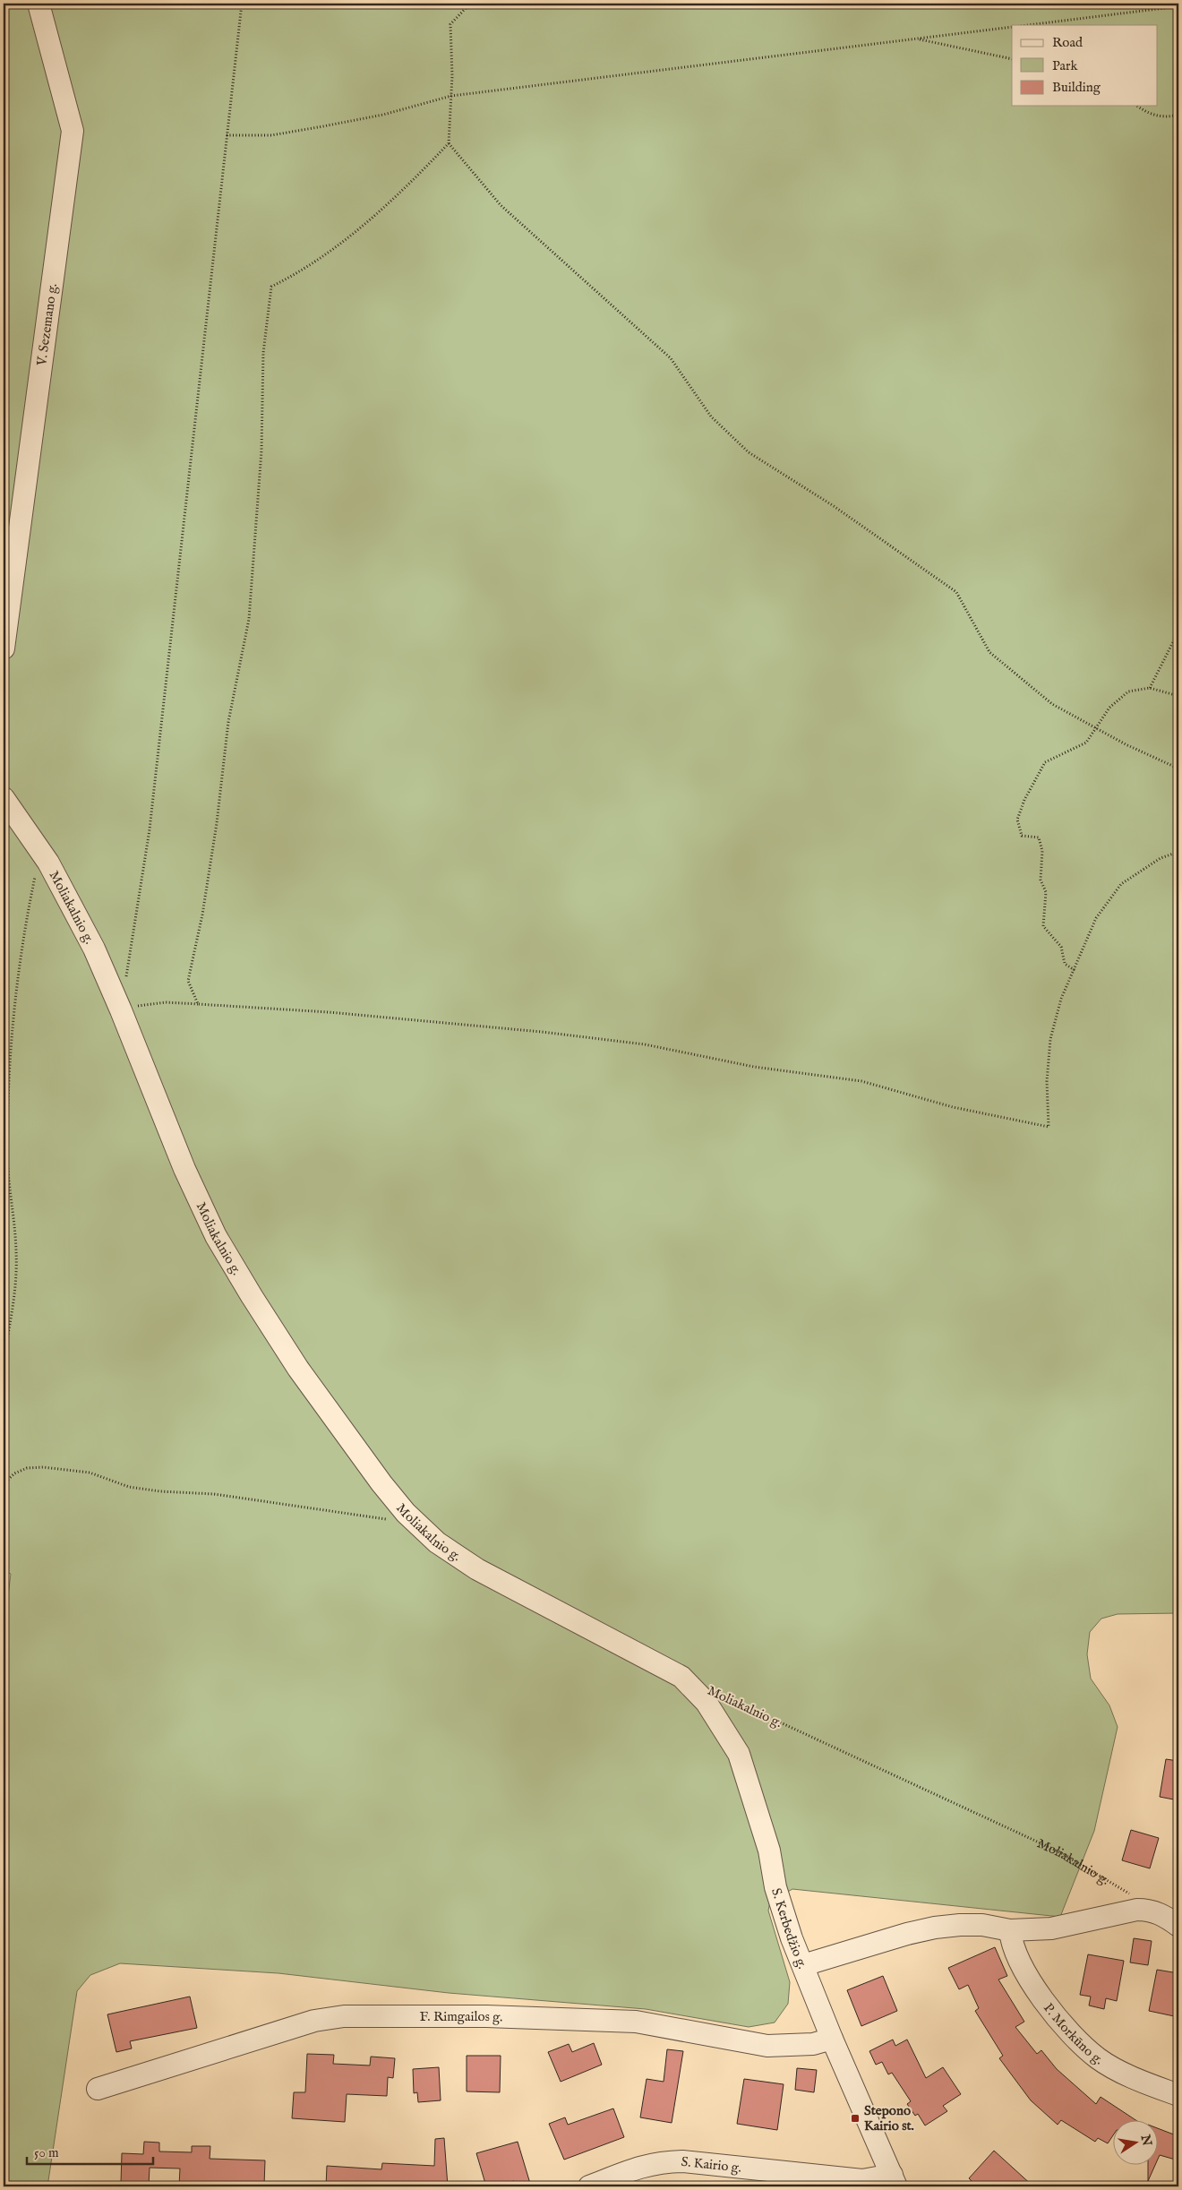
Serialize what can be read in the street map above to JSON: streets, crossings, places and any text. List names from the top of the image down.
{
  "streets": {
    "street": [
      "V. Sezemano g.",
      "Moliakalnio g.",
      "S. Kerbedžio g.",
      "F. Rimgailos g.",
      "P. Morkūno g.",
      "S. Kairio g."
    ]
  },
  "crossings": [
    ["Moliakalnio g.", "S. Kerbedžio g."],
    ["S. Kerbedžio g.", "F. Rimgailos g."],
    ["S. Kerbedžio g.", "S. Kairio g."]
  ],
  "places": {
    "transit": ["Stepono Kairio st."]
  },
  "legend": ["Road", "Park", "Building"],
  "scale_bar": "50 m",
  "north": "right"
}
